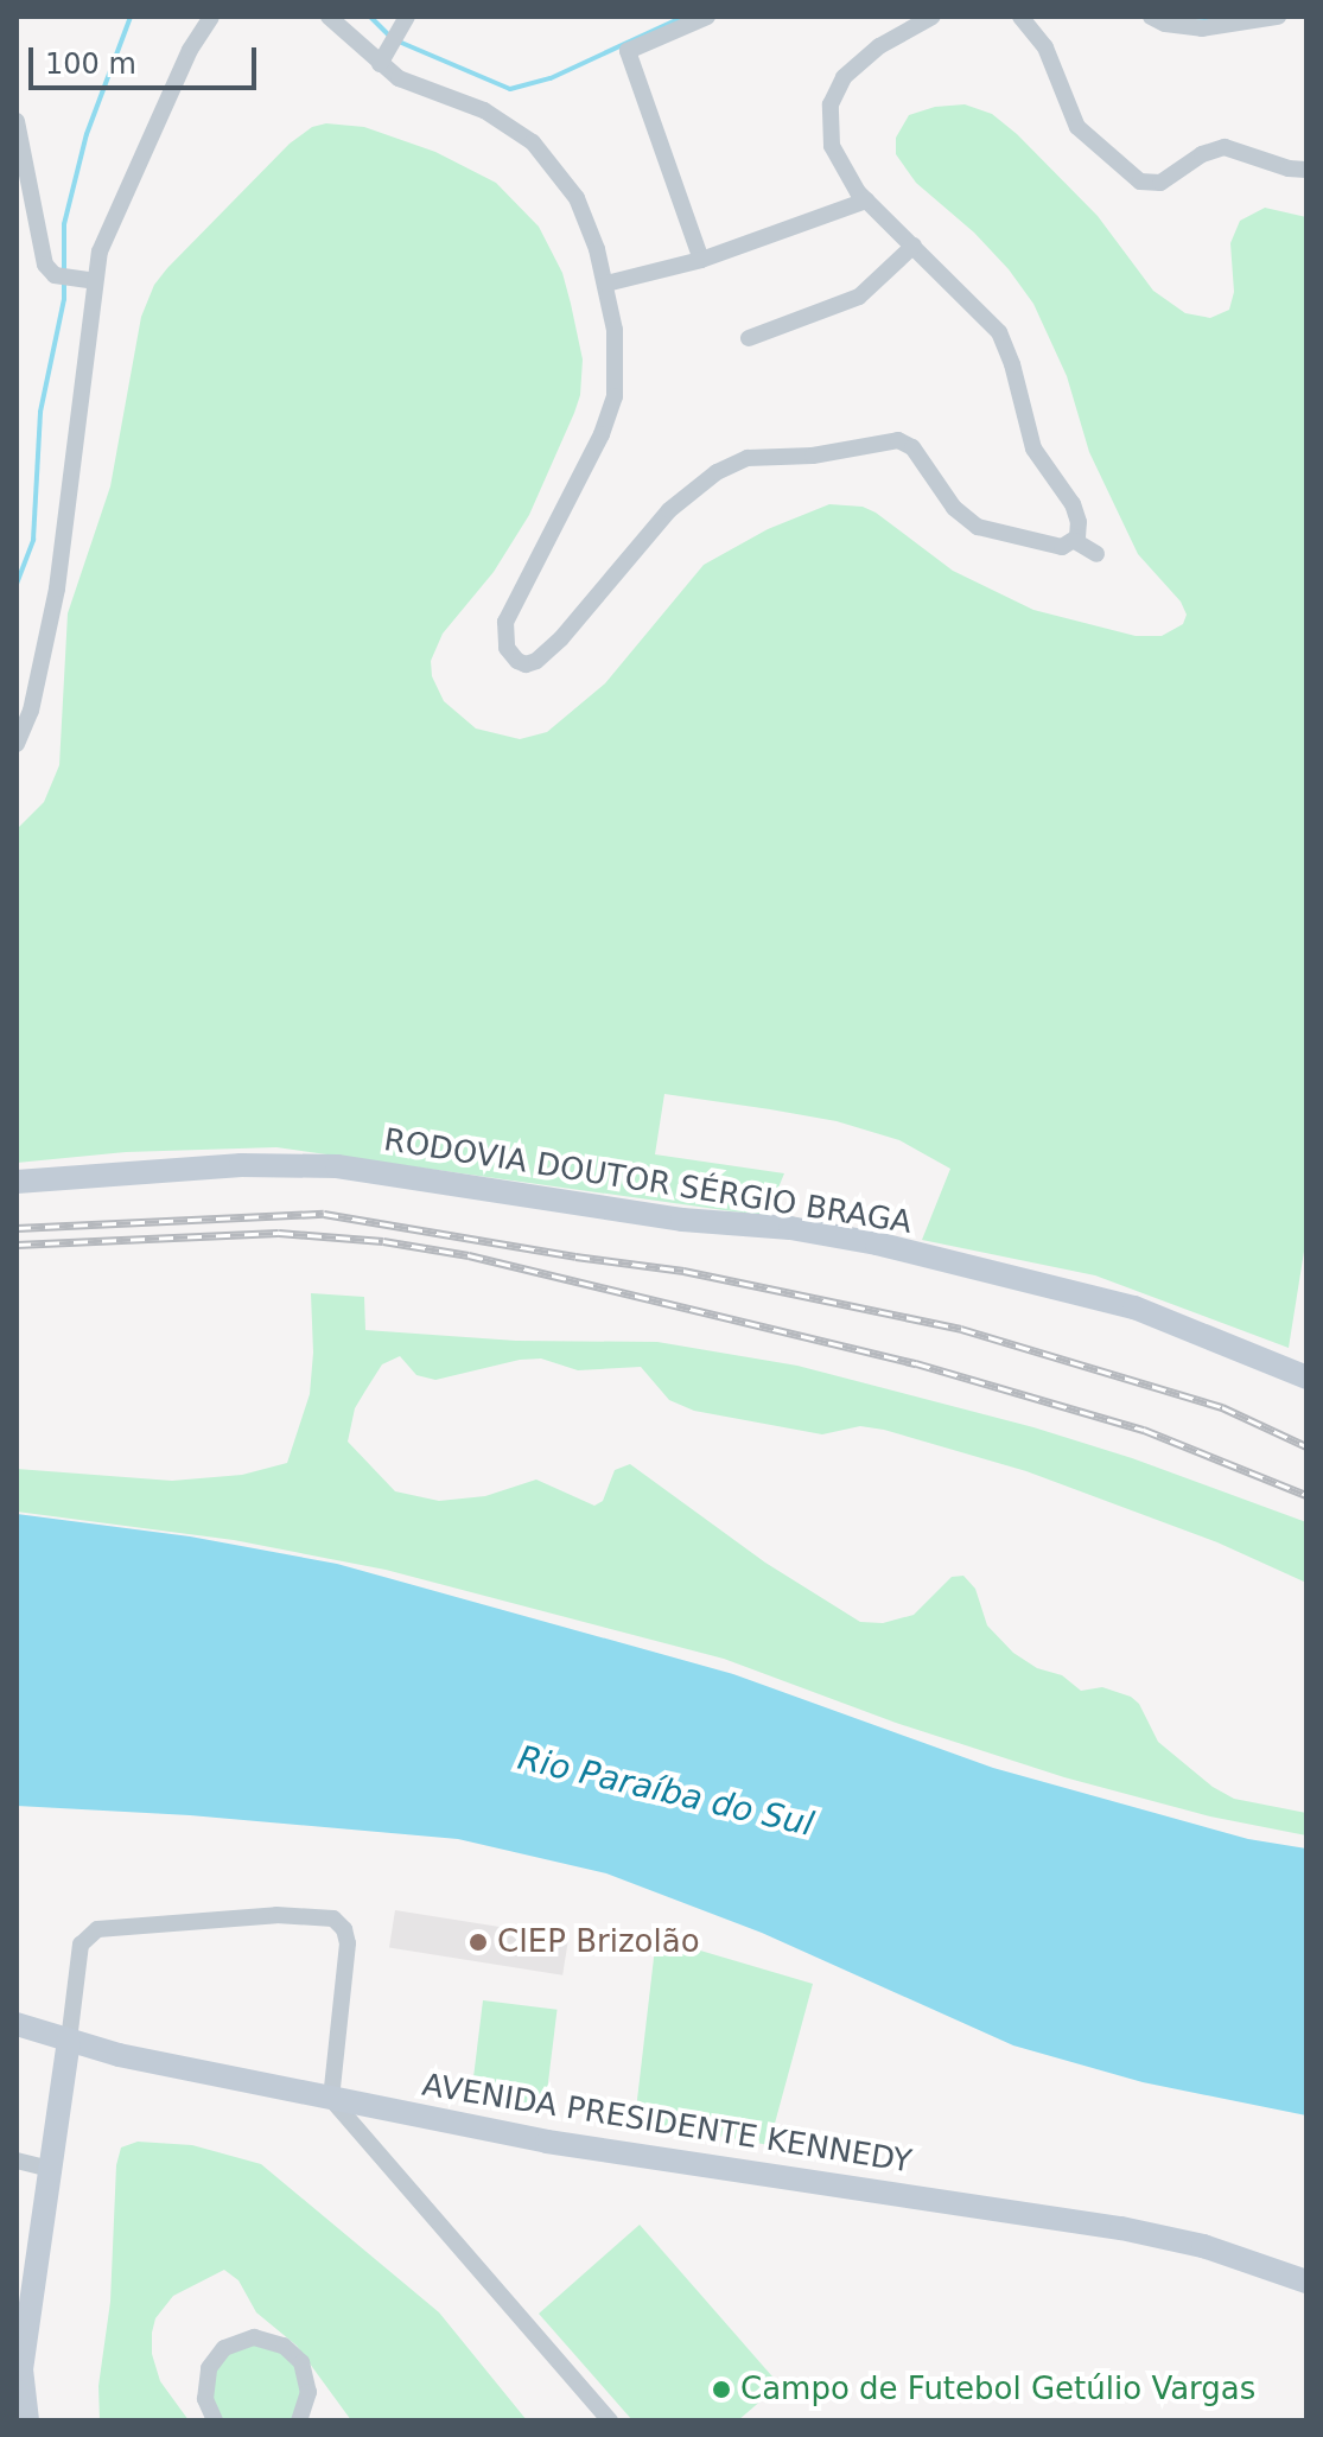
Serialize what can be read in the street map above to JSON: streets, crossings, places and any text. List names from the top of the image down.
{
  "streets": {
    "main road": ["RODOVIA DOUTOR SÉRGIO BRAGA", "AVENIDA PRESIDENTE KENNEDY"]
  },
  "water": ["Rio Paraíba do Sul"],
  "places": ["CIEP Brizolão", "Campo de Futebol Getúlio Vargas"],
  "scale_bar": "100 m"
}
